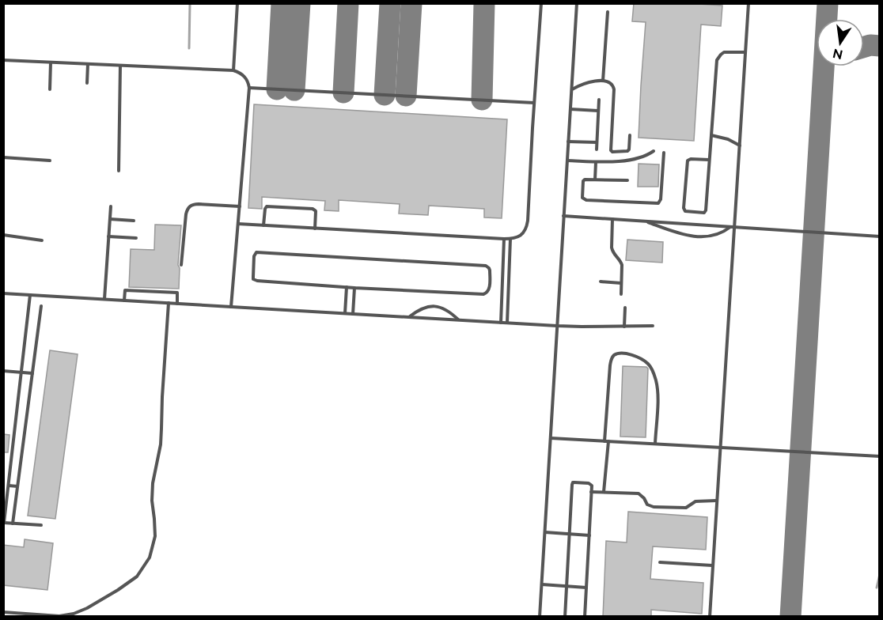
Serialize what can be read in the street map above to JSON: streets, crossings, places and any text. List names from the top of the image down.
{
  "north": "bottom"
}
